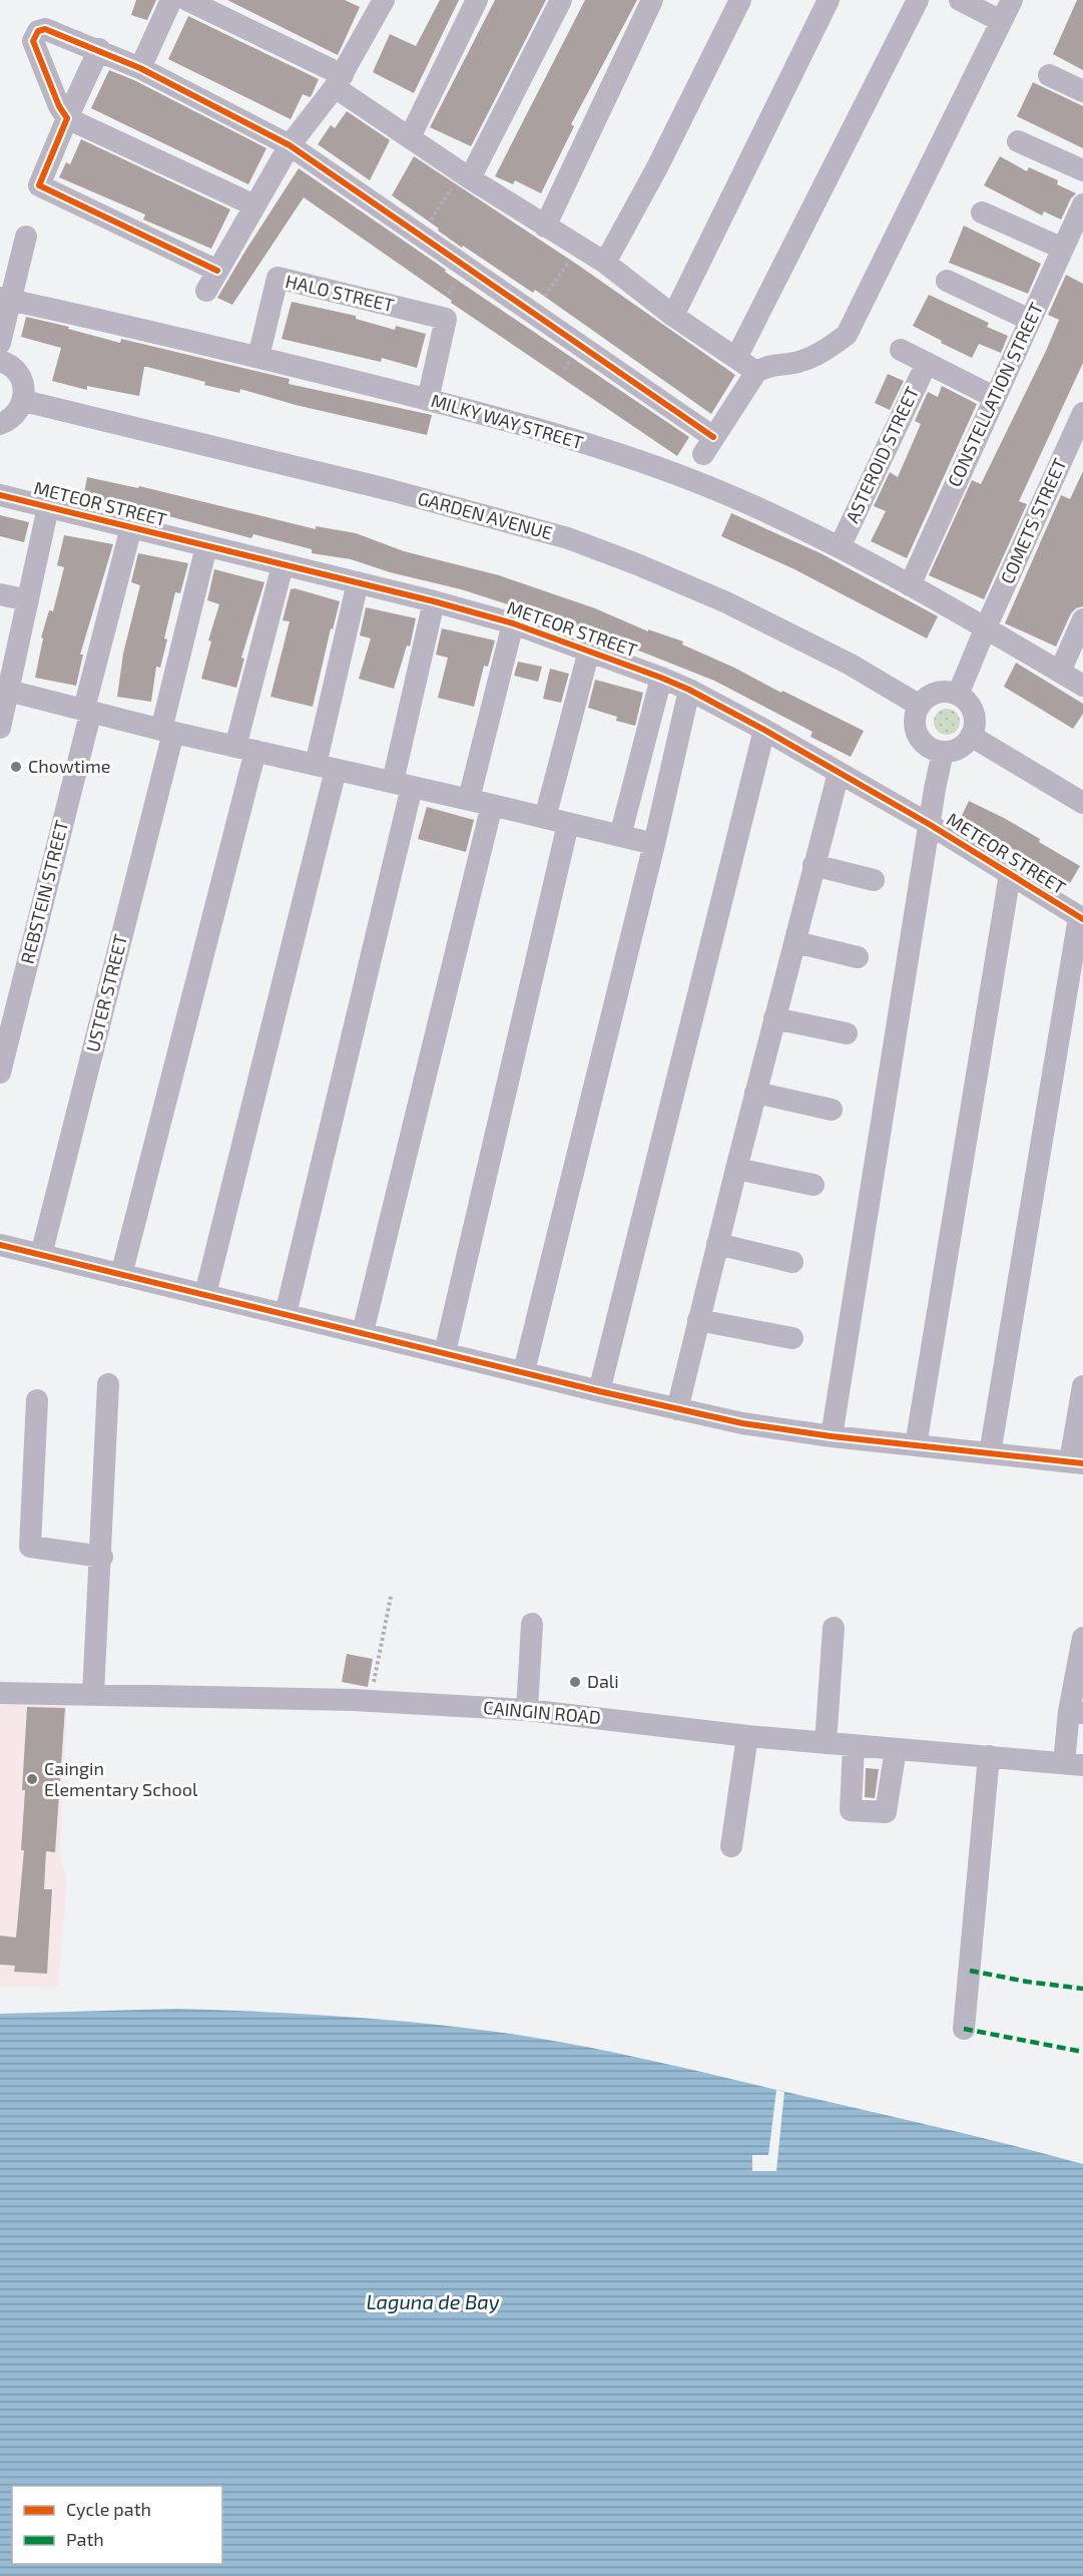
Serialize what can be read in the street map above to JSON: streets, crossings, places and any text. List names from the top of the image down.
{
  "streets": {
    "street": [
      "HALO STREET",
      "CONSTELLATION STREET",
      "MILKY WAY STREET",
      "ASTEROID STREET",
      "METEOR STREET",
      "GARDEN AVENUE",
      "COMETS STREET",
      "REBSTEIN STREET",
      "USTER STREET",
      "CAINGIN ROAD"
    ]
  },
  "crossings": [
    ["HALO STREET", "MILKY WAY STREET"],
    ["CONSTELLATION STREET", "MILKY WAY STREET"],
    ["MILKY WAY STREET", "ASTEROID STREET"],
    ["MILKY WAY STREET", "COMETS STREET"],
    ["METEOR STREET", "REBSTEIN STREET"],
    ["METEOR STREET", "USTER STREET"],
    ["GARDEN AVENUE", "COMETS STREET"]
  ],
  "water": ["Laguna de Bay"],
  "places": ["Chowtime", "Dali", "Caingin Elementary School"],
  "legend": ["Cycle path", "Path"]
}
